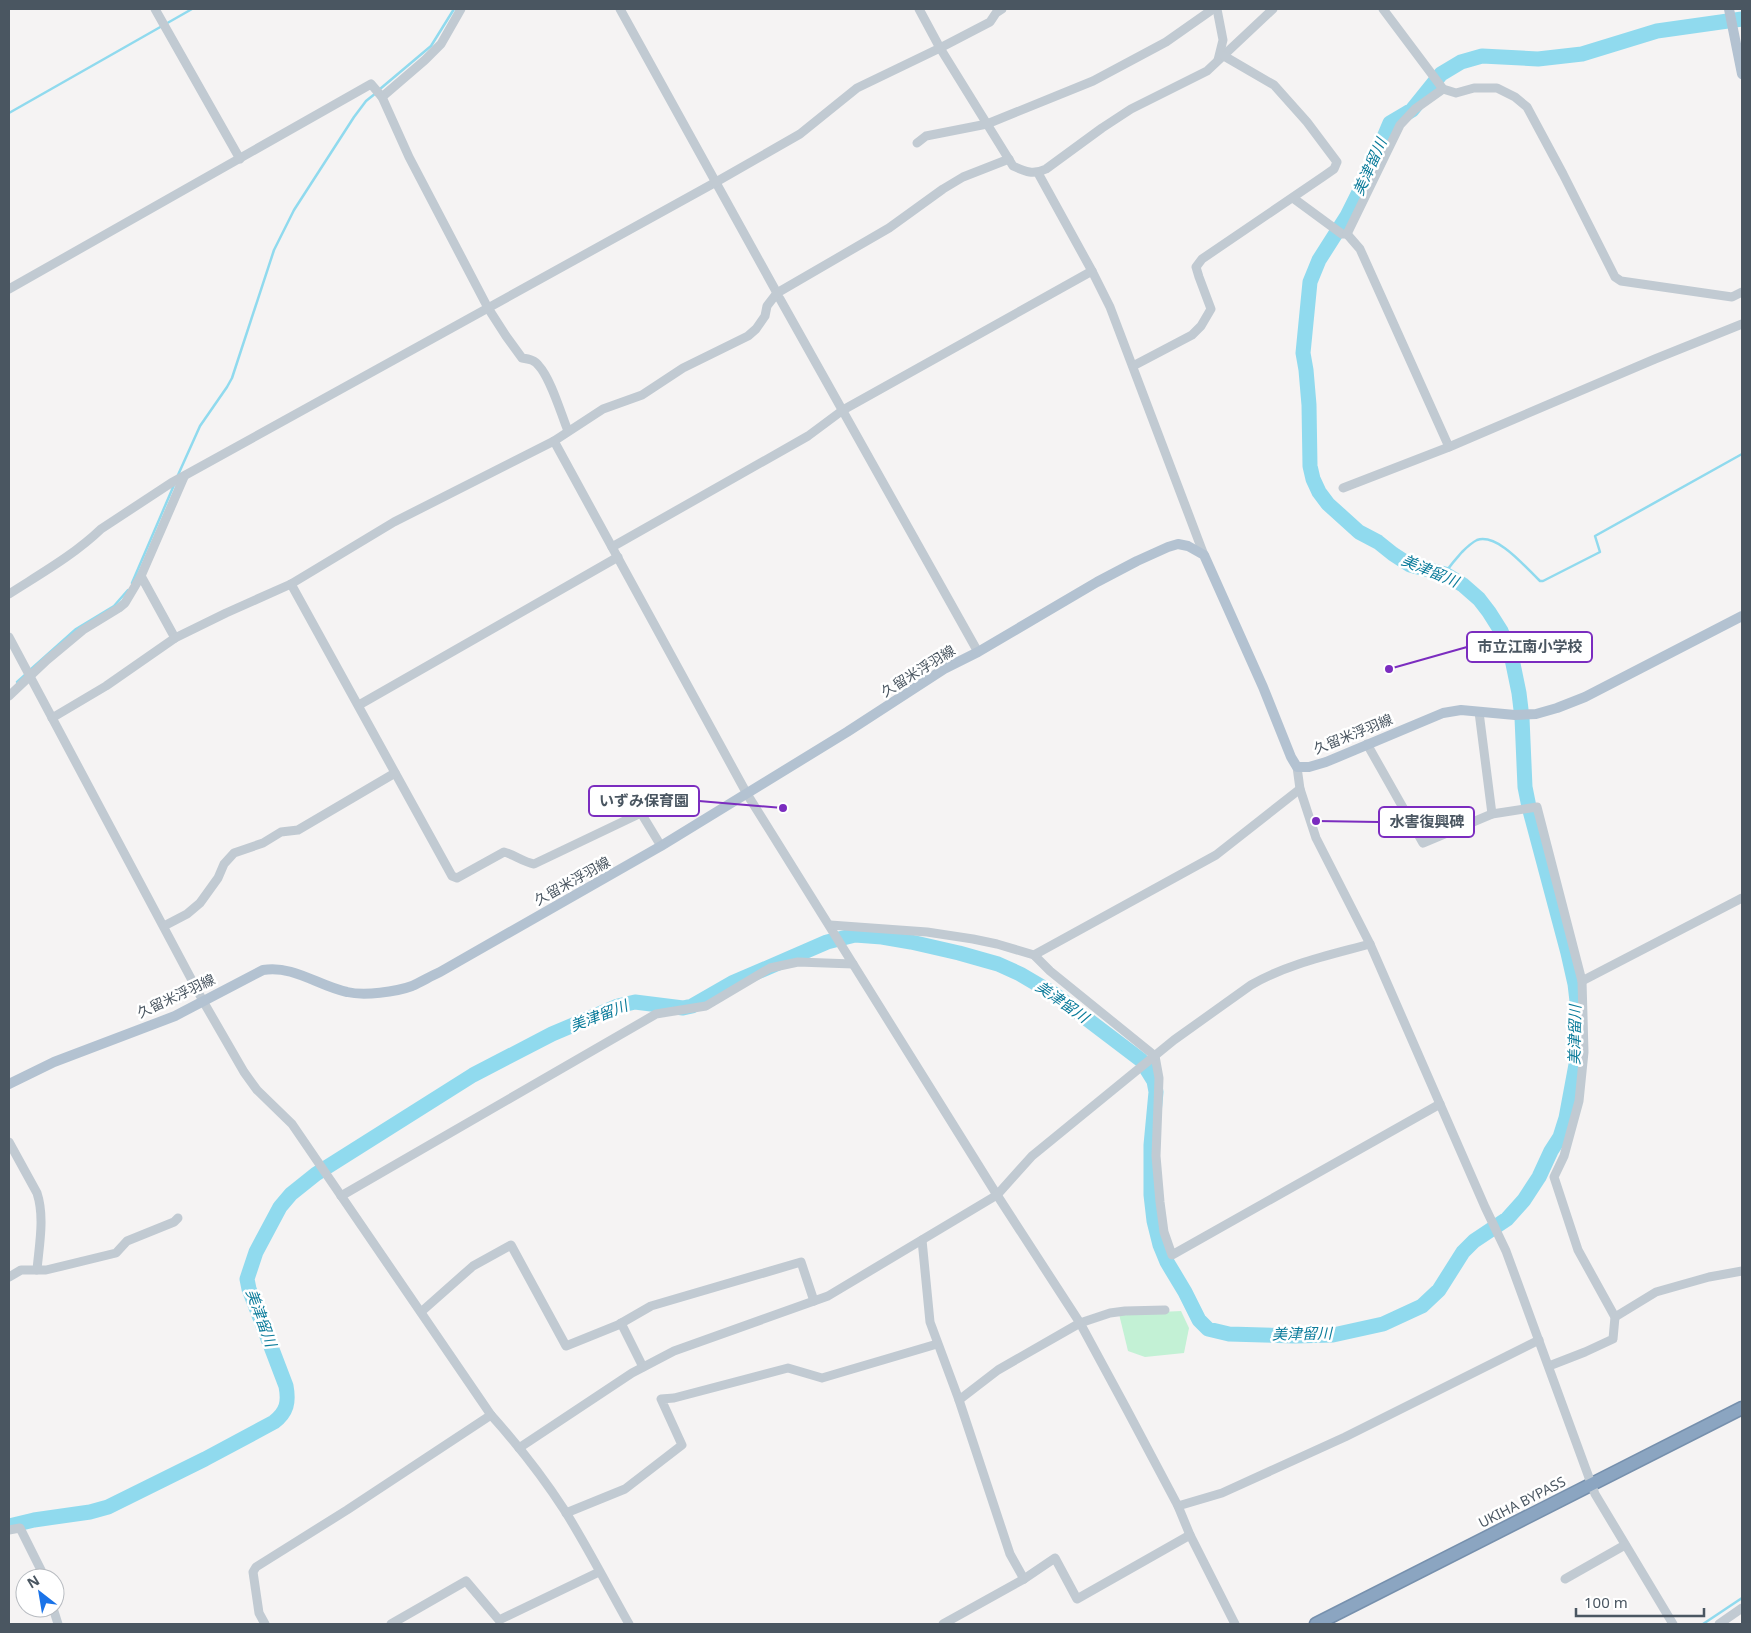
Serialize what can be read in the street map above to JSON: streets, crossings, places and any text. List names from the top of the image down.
{
  "streets": {
    "highway": ["UKIHA BYPASS"],
    "main road": ["久留米浮羽線"]
  },
  "water": ["美津留川"],
  "places": ["市立江南小学校", "いずみ保育園", "水害復興碑"],
  "scale_bar": "100 m",
  "north": "top left"
}
